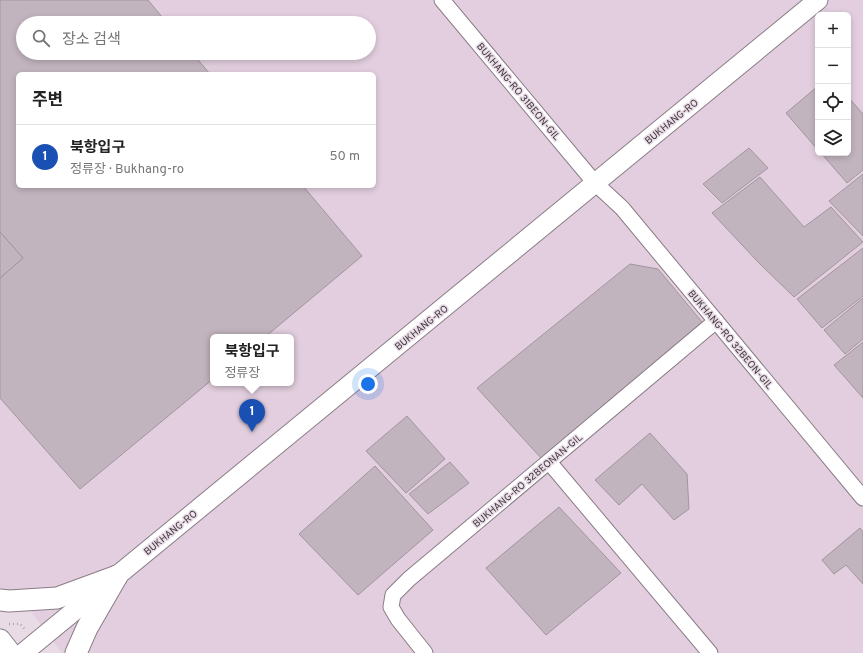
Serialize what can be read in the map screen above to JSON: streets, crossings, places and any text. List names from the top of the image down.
{
  "streets": {
    "street": [
      "BUKHANG-RO 31BEON-GIL",
      "BUKHANG-RO",
      "BUKHANG-RO 32BEON-GIL",
      "BUKHANG-RO 32BEONAN-GIL"
    ]
  },
  "crossings": [
    ["BUKHANG-RO 31BEON-GIL", "BUKHANG-RO"],
    ["BUKHANG-RO 31BEON-GIL", "BUKHANG-RO 32BEON-GIL"],
    ["BUKHANG-RO", "BUKHANG-RO 32BEON-GIL"],
    ["BUKHANG-RO 32BEON-GIL", "BUKHANG-RO 32BEONAN-GIL"]
  ],
  "page": {
    "map_buttons": ["+", "−"],
    "search": "장소 검색",
    "heading": "주변",
    "list": [
      {
        "mark": "1",
        "name": "북항입구",
        "note": "정류장 · Bukhang-ro",
        "value": "50 m"
      }
    ],
    "popup": ["북항입구", "정류장"],
    "pins": "1"
  }
}
